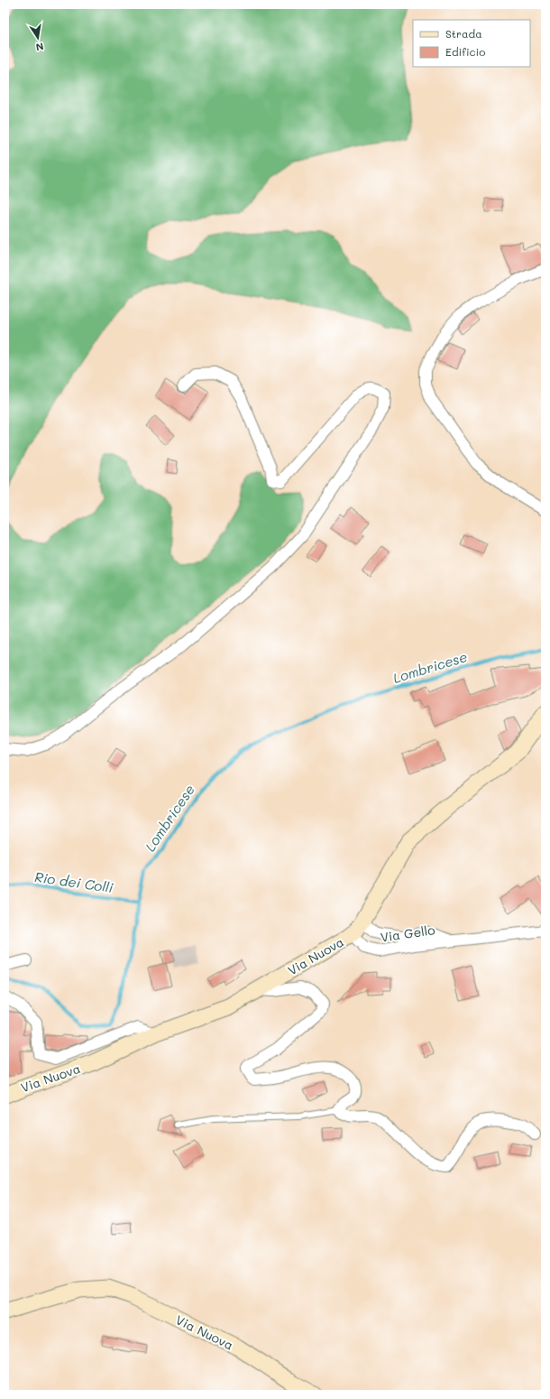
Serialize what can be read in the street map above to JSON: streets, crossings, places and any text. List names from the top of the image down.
{
  "streets": {
    "street": ["Via Gello", "Via Nuova"]
  },
  "crossings": [
    ["Via Gello", "Via Nuova"]
  ],
  "water": ["Lombricese", "Rio dei Colli"],
  "legend": ["Strada", "Edificio"],
  "north": "bottom"
}
